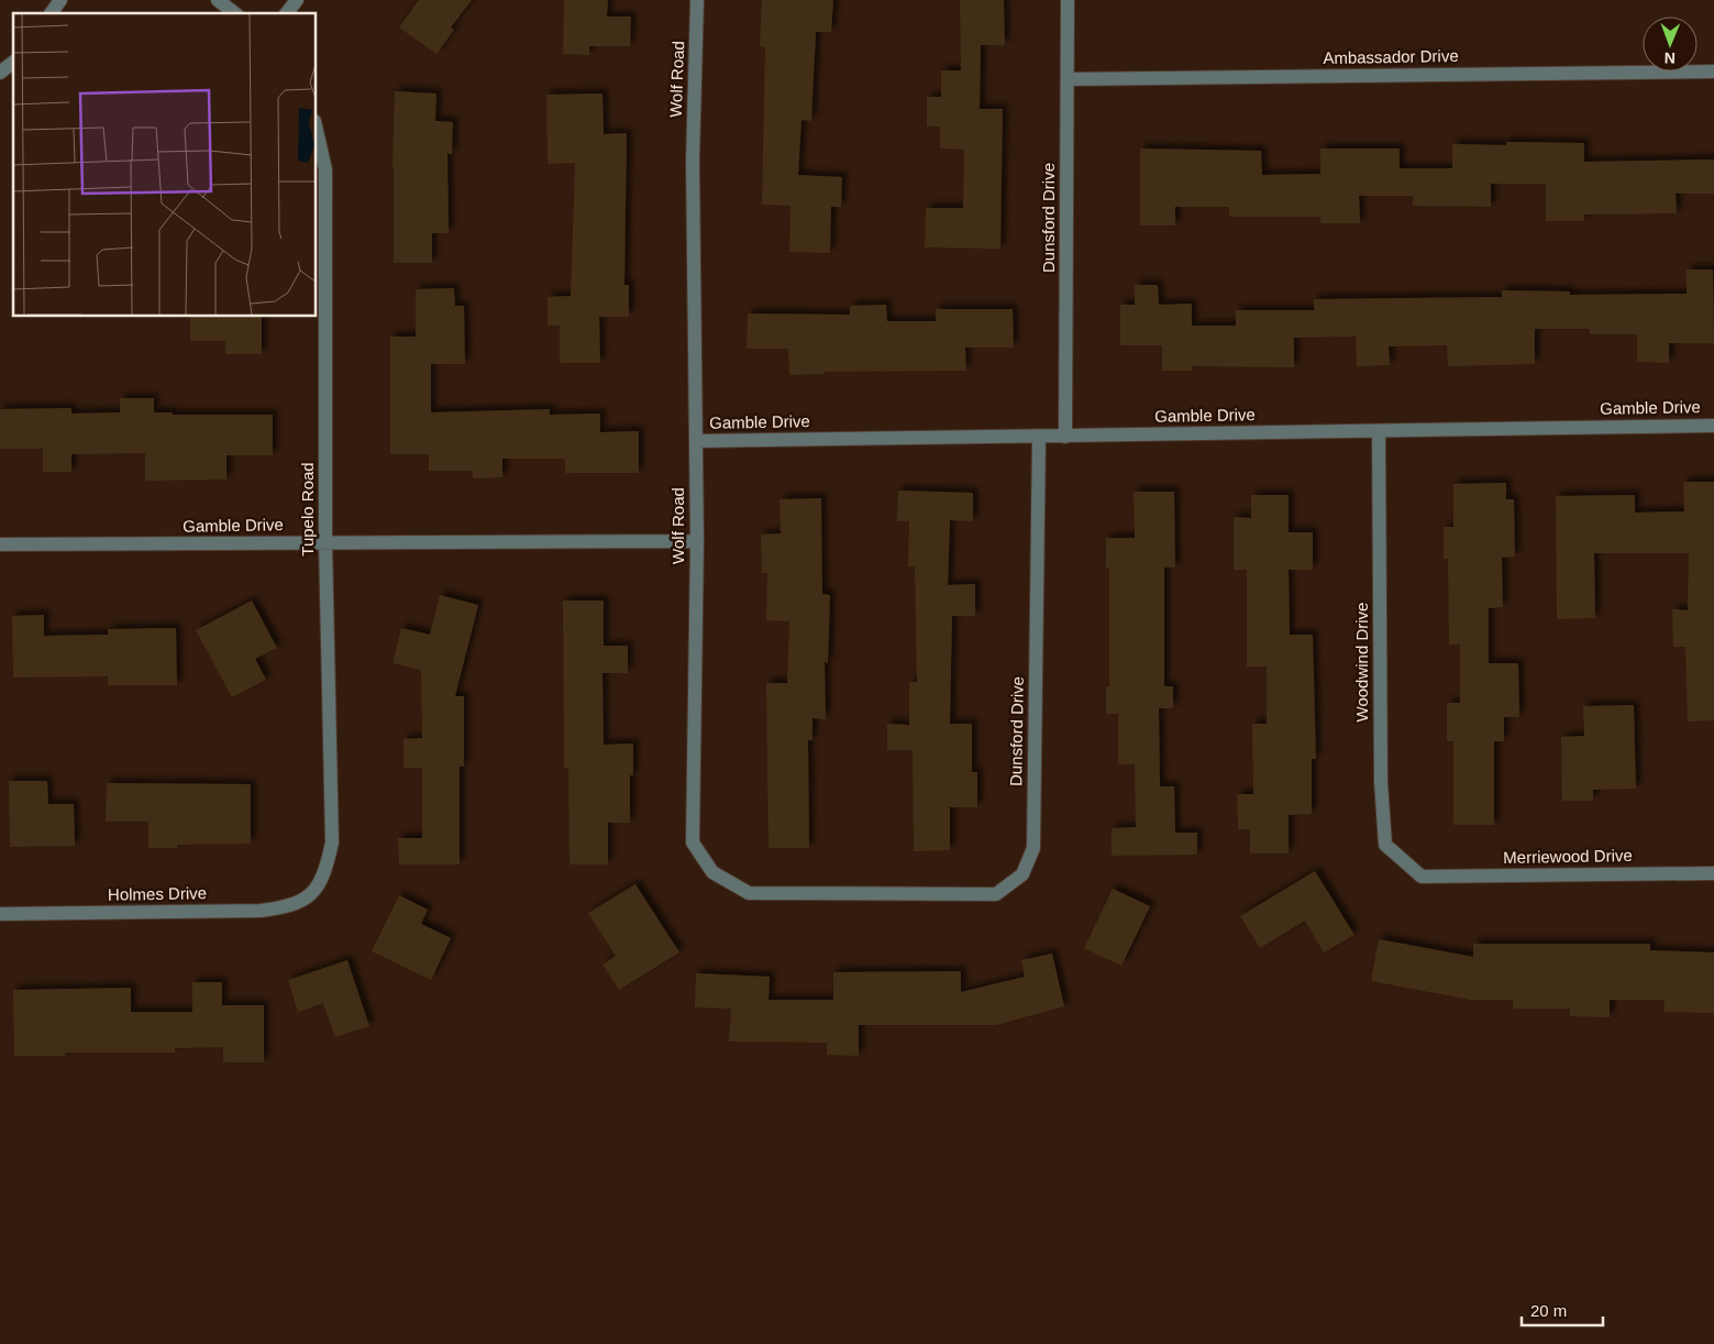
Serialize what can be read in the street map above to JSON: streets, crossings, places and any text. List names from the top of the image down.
{
  "streets": {
    "street": [
      "Ambassador Drive",
      "Wolf Road",
      "Dunsford Drive",
      "Gamble Drive",
      "Tupelo Road",
      "Woodwind Drive",
      "Merriewood Drive",
      "Holmes Drive"
    ]
  },
  "crossings": [
    ["Ambassador Drive", "Dunsford Drive"],
    ["Wolf Road", "Dunsford Drive"],
    ["Wolf Road", "Gamble Drive"],
    ["Dunsford Drive", "Gamble Drive"],
    ["Gamble Drive", "Tupelo Road"],
    ["Gamble Drive", "Woodwind Drive"],
    ["Tupelo Road", "Holmes Drive"],
    ["Woodwind Drive", "Merriewood Drive"]
  ],
  "scale_bar": "20 m",
  "north": "bottom"
}
